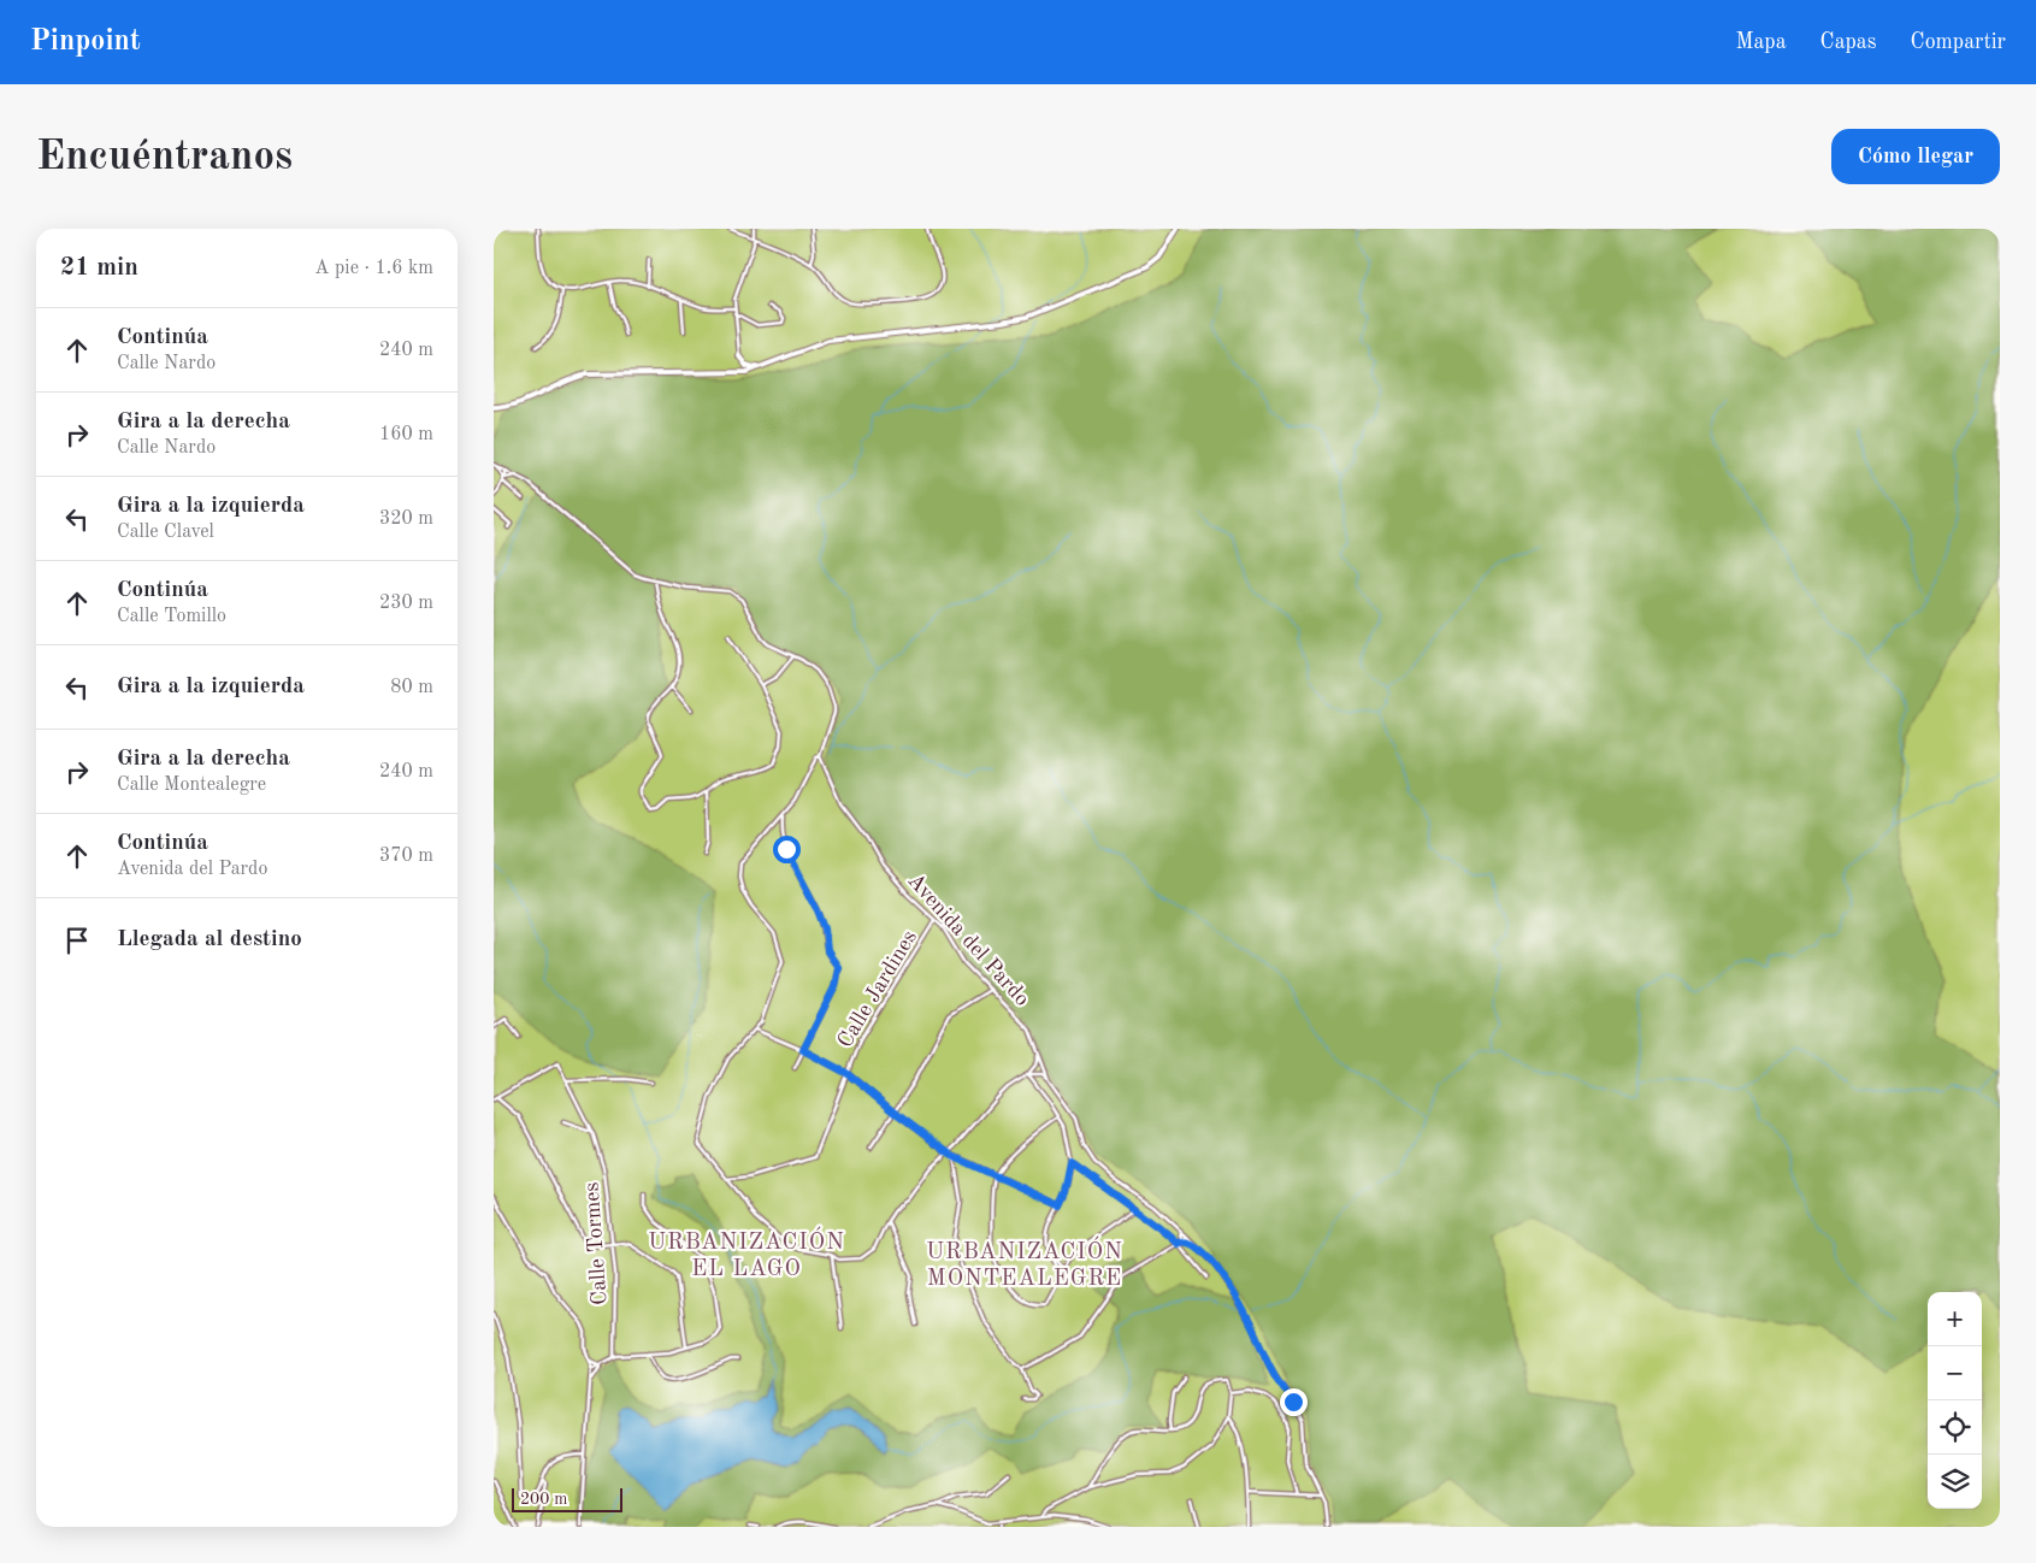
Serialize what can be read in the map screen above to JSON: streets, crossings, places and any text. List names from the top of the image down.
{
  "streets": {
    "street": ["Avenida del Pardo", "Calle Jardines", "Calle Tormes"]
  },
  "crossings": [
    ["Avenida del Pardo", "Calle Jardines"]
  ],
  "districts": ["URBANIZACIÓN EL LAGO", "URBANIZACIÓN MONTEALEGRE"],
  "scale_bar": "200 m",
  "page": {
    "header": "Pinpoint",
    "nav": ["Mapa", "Capas", "Compartir"],
    "buttons": "Cómo llegar",
    "title": "Encuéntranos",
    "heading": ["21 min", "A pie · 1.6 km"],
    "list": [
      ["Continúa", "Calle Nardo", "240 m"],
      ["Gira a la derecha", "Calle Nardo", "160 m"],
      ["Gira a la izquierda", "Calle Clavel", "320 m"],
      ["Continúa", "Calle Tomillo", "230 m"],
      ["Gira a la izquierda", "80 m"],
      ["Gira a la derecha", "Calle Montealegre", "240 m"],
      ["Continúa", "Avenida del Pardo", "370 m"],
      "Llegada al destino"
    ],
    "map_buttons": ["+", "−"],
    "scale": "200 m"
  }
}
